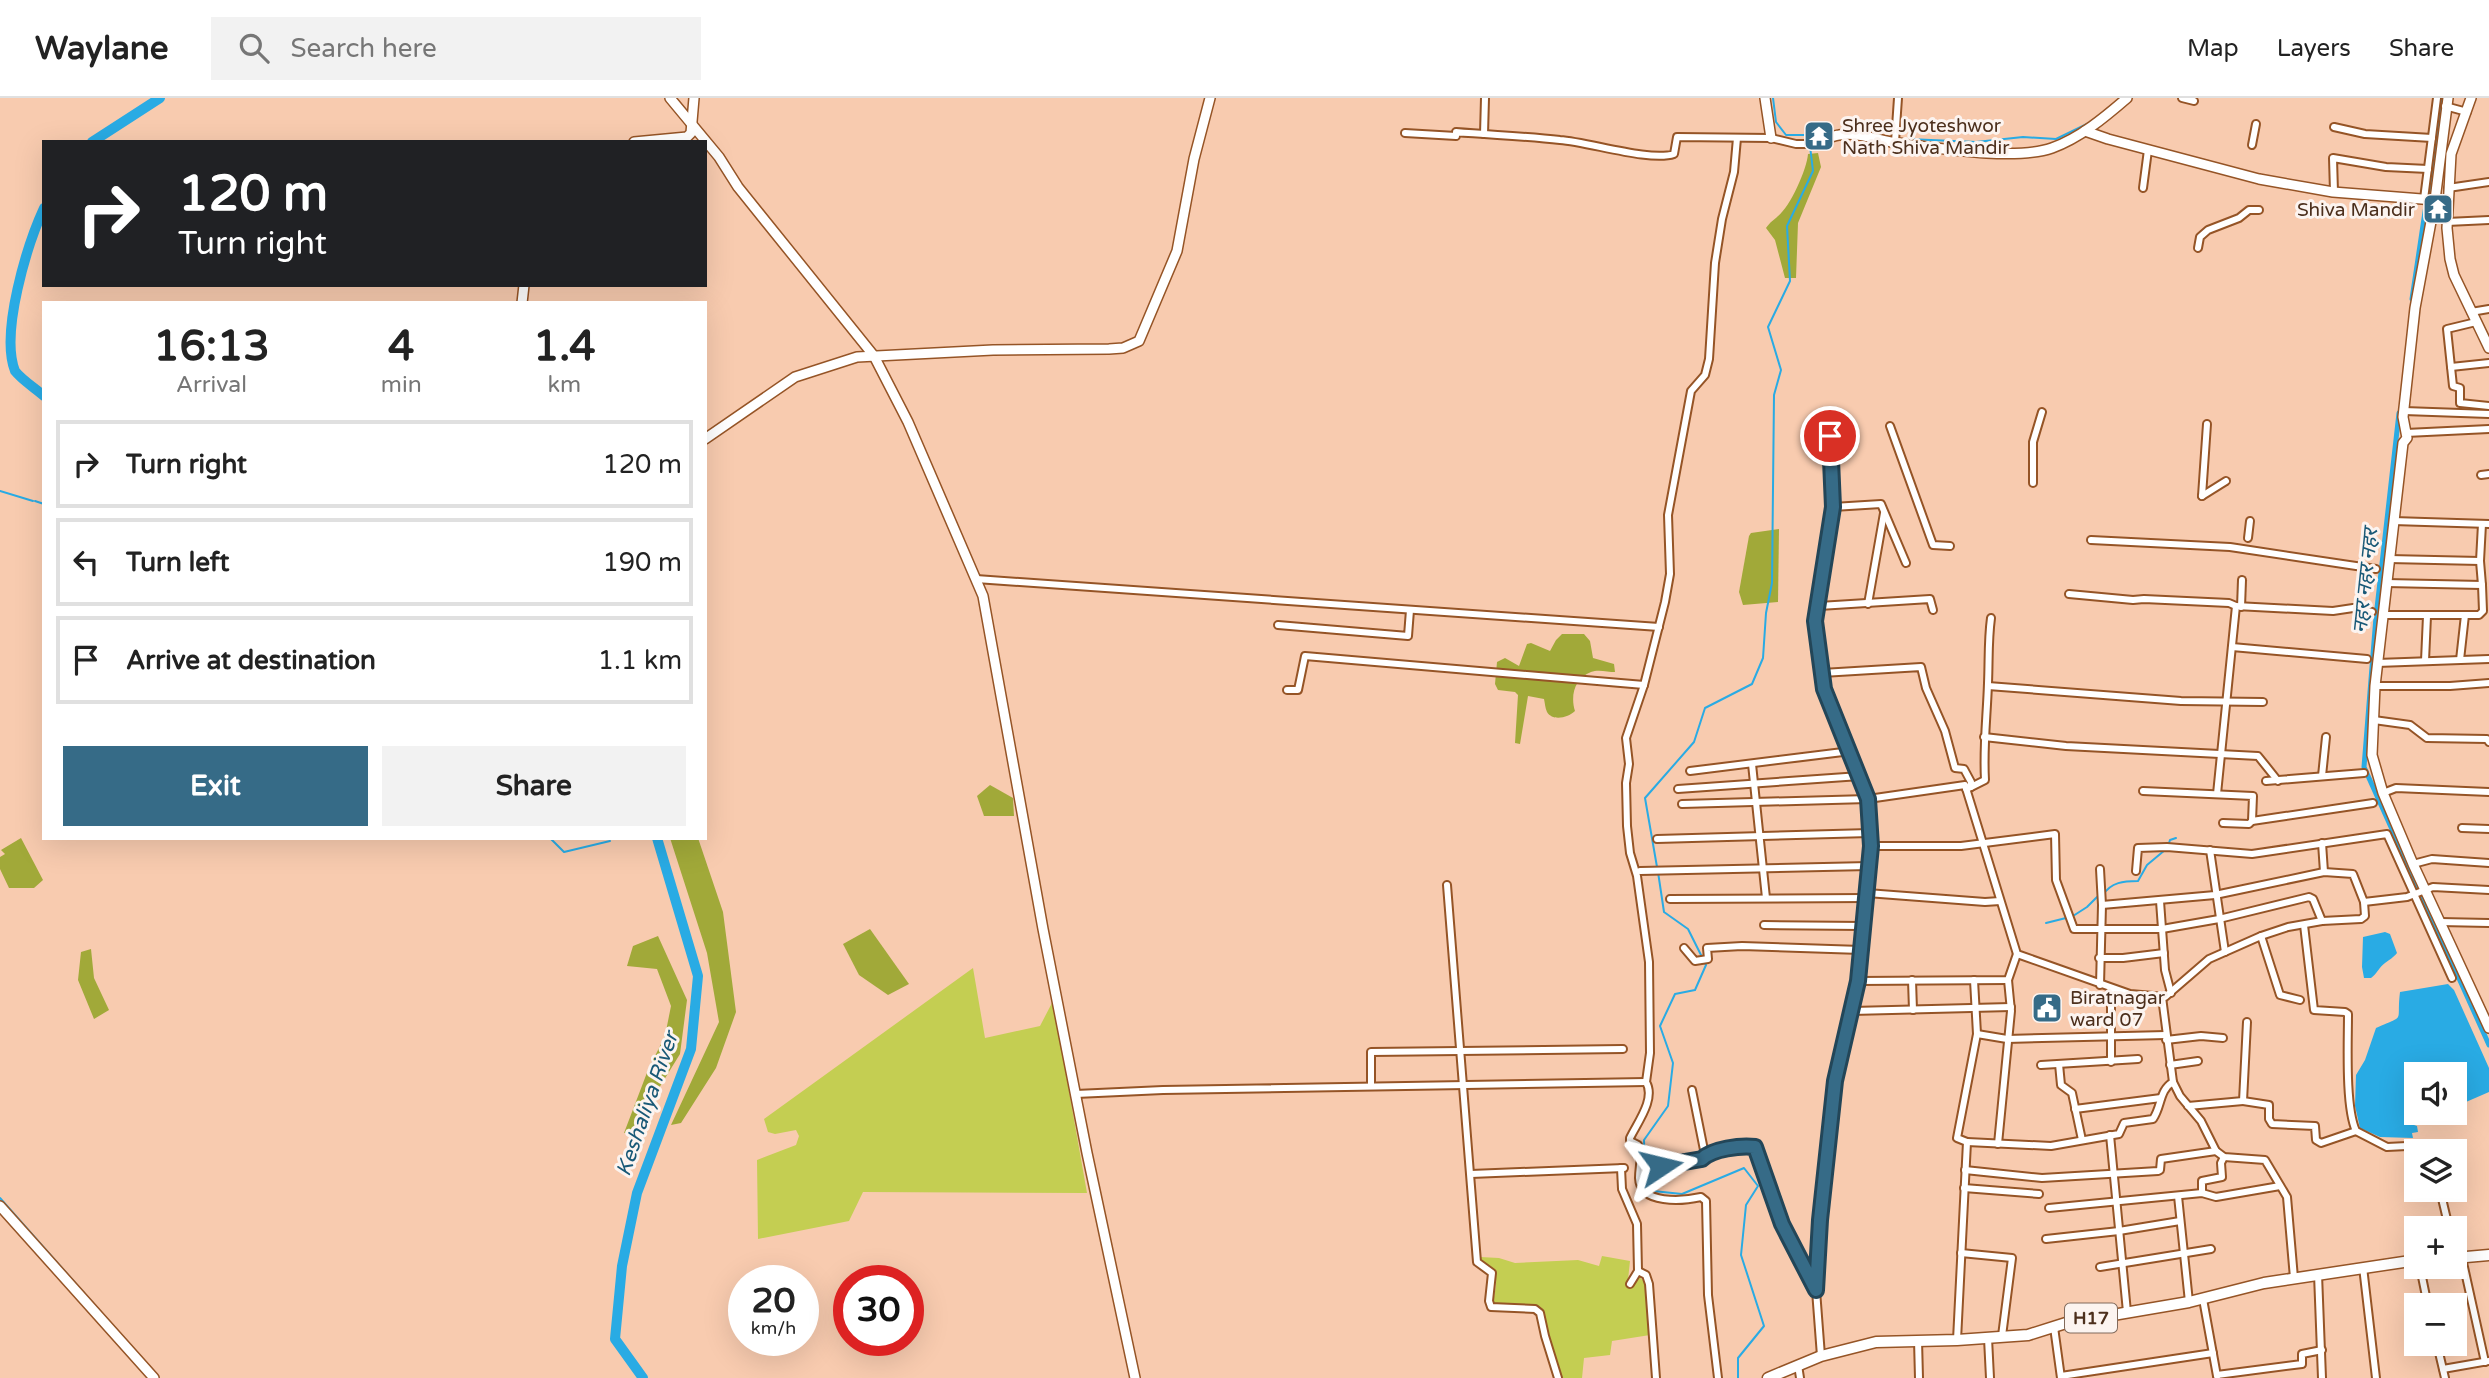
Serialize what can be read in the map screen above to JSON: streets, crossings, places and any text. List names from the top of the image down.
{
  "streets": {
    "main road": ["H17"]
  },
  "water": ["नहर नहर नहर", "Keshaliya River"],
  "places": {
    "temple": ["Shree Jyoteshwor Nath Shiva Mandir", "Shiva Mandir"],
    "public building": ["Biratnagar ward 07"]
  },
  "page": {
    "header": "Waylane",
    "search": "Search here",
    "nav": ["Map", "Layers", "Share"],
    "turn": ["120 m", "Turn right"],
    "eta": [
      "16:13",
      "Arrival",
      "4",
      "min",
      "1.4",
      "km"
    ],
    "list": [
      {
        "name": "Turn right",
        "value": "120 m"
      },
      {
        "name": "Turn left",
        "value": "190 m"
      },
      {
        "name": "Arrive at destination",
        "value": "1.1 km"
      }
    ],
    "buttons": ["Exit", "Share"],
    "map_buttons": ["+", "−"],
    "speed": "20 km/h",
    "limit": "30"
  }
}
